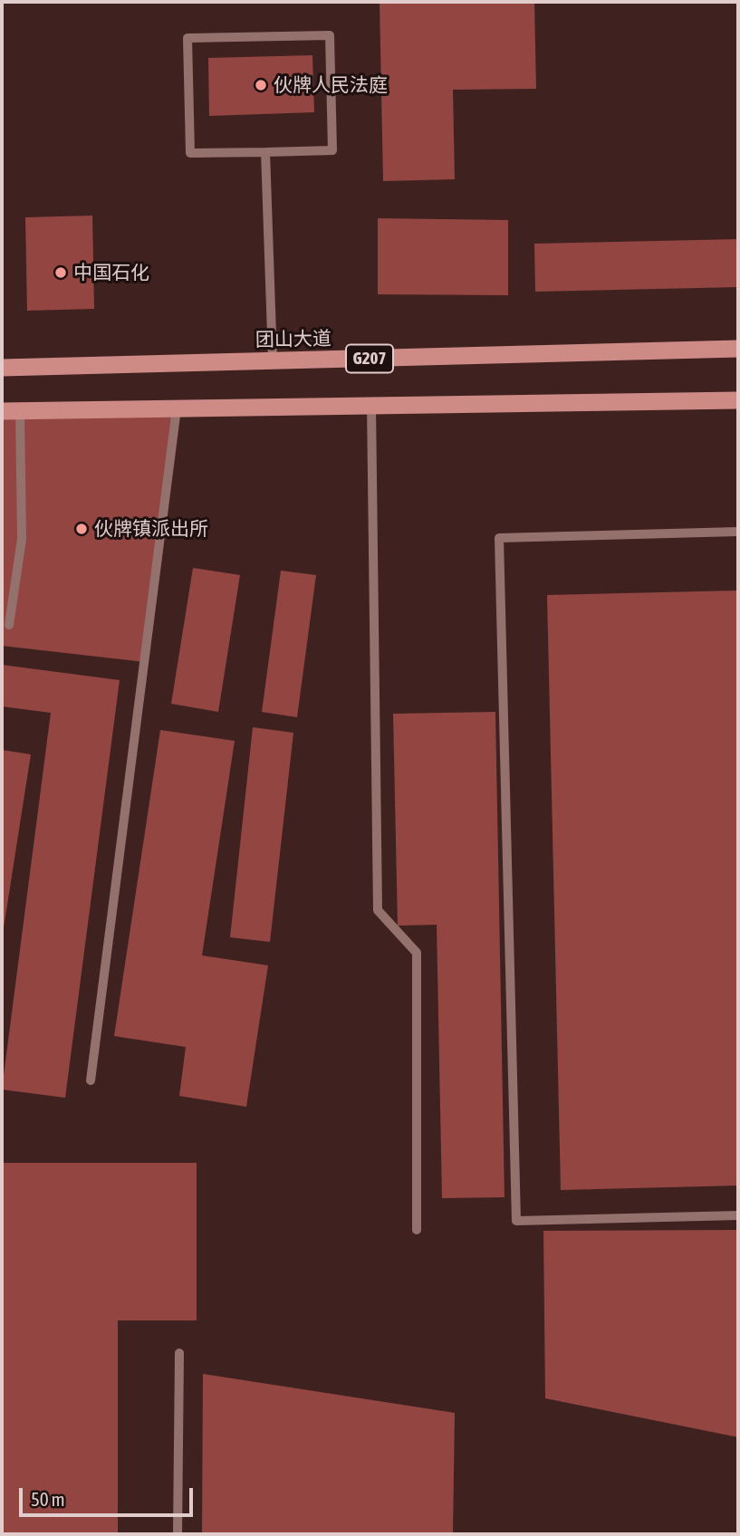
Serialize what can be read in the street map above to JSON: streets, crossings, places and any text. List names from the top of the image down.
{
  "streets": {
    "highway": ["团山大道", "G207"]
  },
  "places": ["伙牌人民法庭", "中国石化", "伙牌镇派出所"],
  "scale_bar": "50 m"
}
